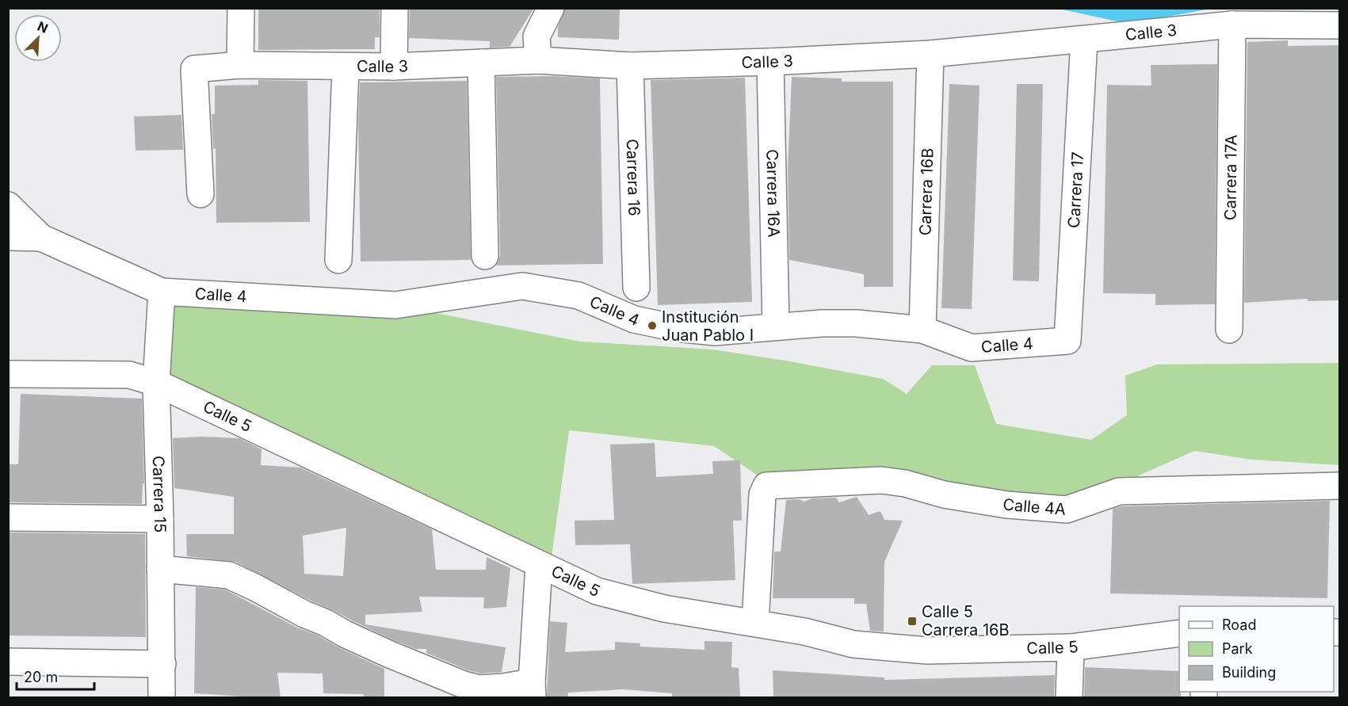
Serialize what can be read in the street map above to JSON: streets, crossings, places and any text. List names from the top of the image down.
{
  "streets": {
    "street": [
      "Calle 3",
      "Carrera 16",
      "Carrera 17A",
      "Carrera 17",
      "Carrera 16B",
      "Carrera 16A",
      "Calle 4",
      "Calle 5",
      "Carrera 15",
      "Calle 4A"
    ]
  },
  "crossings": [
    ["Calle 3", "Carrera 16"],
    ["Calle 3", "Carrera 17A"],
    ["Calle 3", "Carrera 17"],
    ["Calle 3", "Carrera 16B"],
    ["Calle 3", "Carrera 16A"],
    ["Carrera 17", "Calle 4"],
    ["Carrera 16B", "Calle 4"],
    ["Carrera 16A", "Calle 4"],
    ["Calle 4", "Carrera 15"],
    ["Calle 5", "Carrera 15"],
    ["Calle 5", "Calle 4A"]
  ],
  "places": {
    "other": ["Institución Juan Pablo I"],
    "transit": ["Calle 5 Carrera 16B"]
  },
  "legend": ["Road", "Park", "Building"],
  "scale_bar": "20 m",
  "north": "top right"
}
